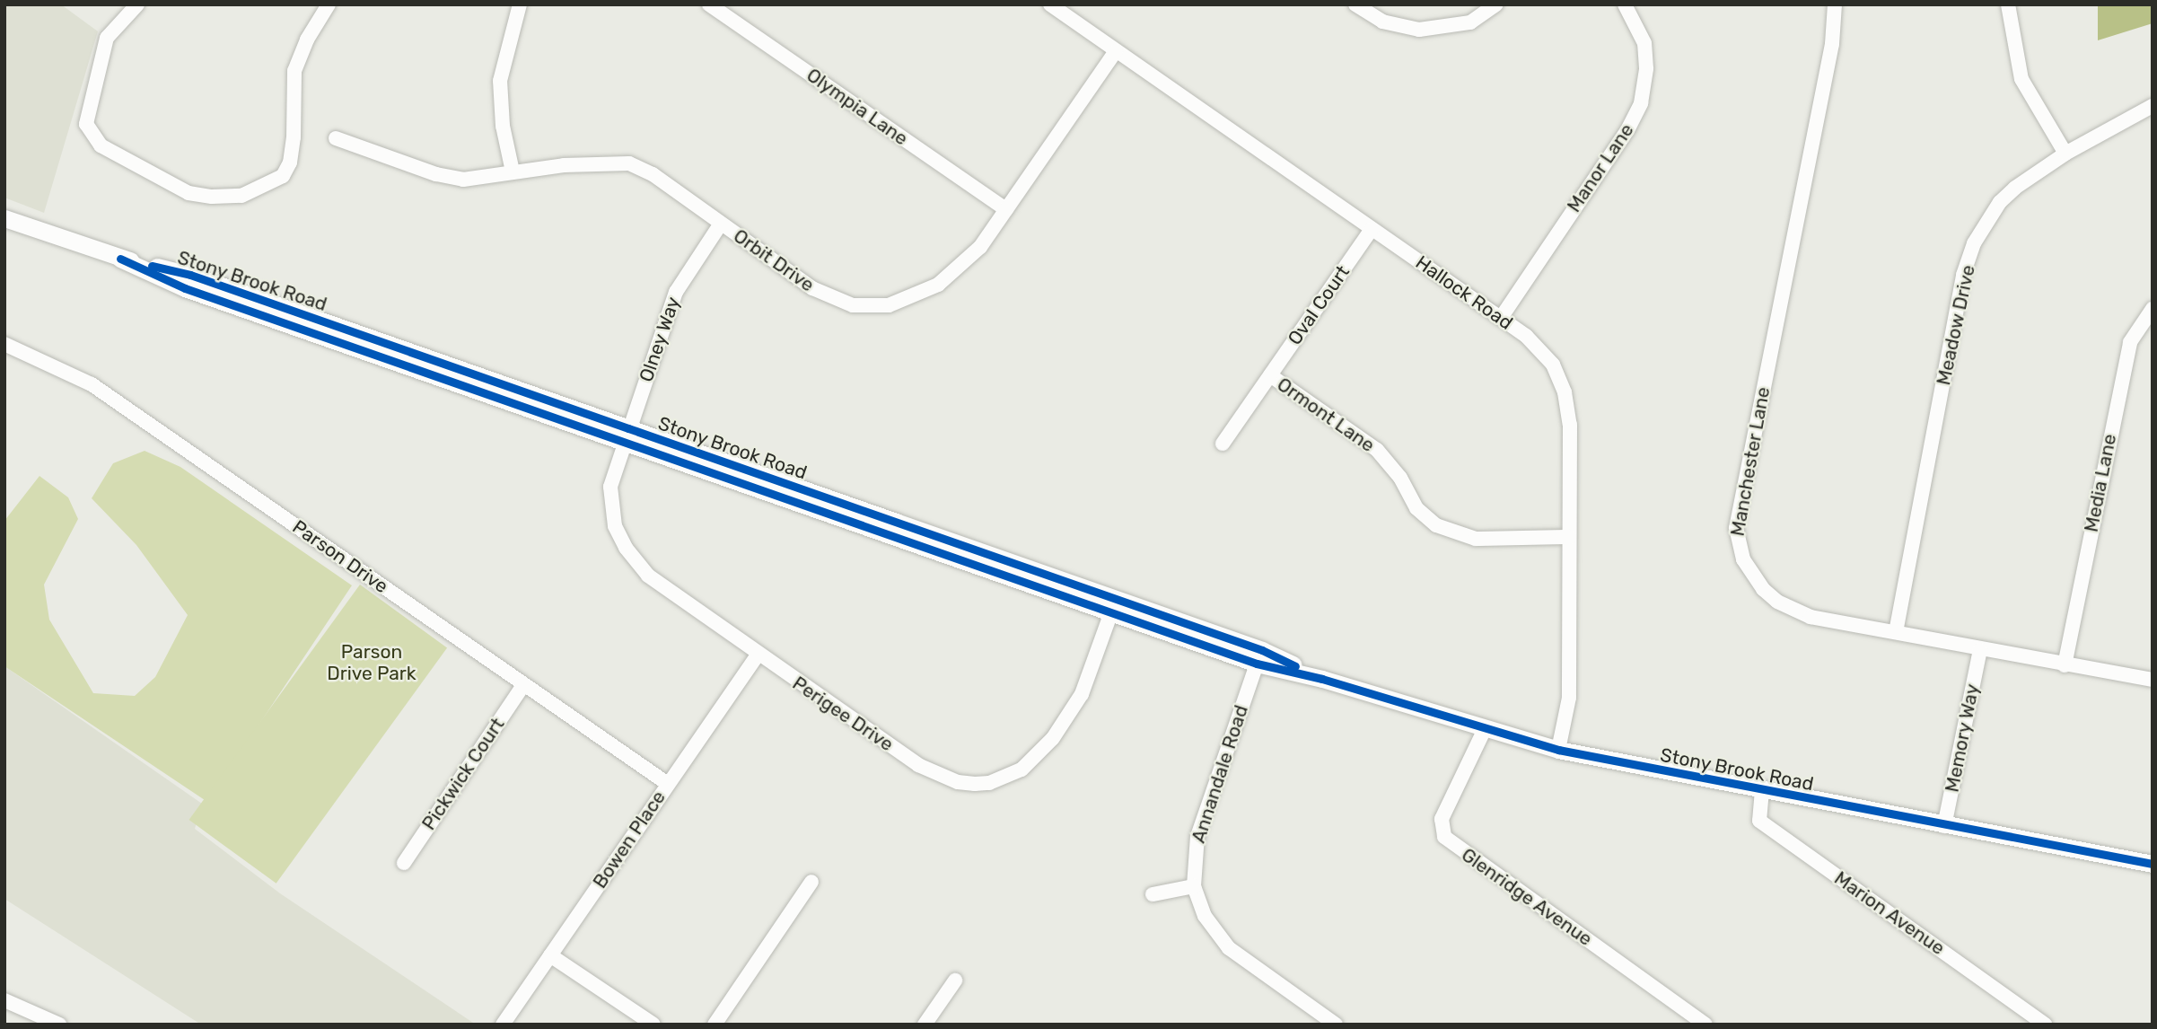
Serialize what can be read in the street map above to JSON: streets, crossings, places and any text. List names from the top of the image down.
{
  "streets": {
    "main road": ["Stony Brook Road"],
    "street": [
      "Olympia Lane",
      "Manor Lane",
      "Orbit Drive",
      "Hallock Road",
      "Oval Court",
      "Meadow Drive",
      "Olney Way",
      "Ormont Lane",
      "Manchester Lane",
      "Media Lane",
      "Parson Drive",
      "Perigee Drive",
      "Memory Way",
      "Pickwick Court",
      "Annandale Road",
      "Bowen Place",
      "Glenridge Avenue",
      "Marion Avenue"
    ]
  },
  "crossings": [
    ["Olympia Lane", "Orbit Drive"],
    ["Manor Lane", "Hallock Road"],
    ["Orbit Drive", "Hallock Road"],
    ["Orbit Drive", "Olney Way"],
    ["Stony Brook Road", "Hallock Road"],
    ["Stony Brook Road", "Olney Way"],
    ["Stony Brook Road", "Perigee Drive"],
    ["Stony Brook Road", "Memory Way"],
    ["Stony Brook Road", "Annandale Road"],
    ["Stony Brook Road", "Glenridge Avenue"],
    ["Stony Brook Road", "Marion Avenue"],
    ["Hallock Road", "Oval Court"],
    ["Hallock Road", "Ormont Lane"],
    ["Oval Court", "Ormont Lane"],
    ["Meadow Drive", "Manchester Lane"],
    ["Olney Way", "Perigee Drive"],
    ["Manchester Lane", "Media Lane"],
    ["Manchester Lane", "Memory Way"],
    ["Parson Drive", "Pickwick Court"],
    ["Parson Drive", "Bowen Place"],
    ["Perigee Drive", "Bowen Place"]
  ],
  "parks": ["Parson Drive Park"]
}
